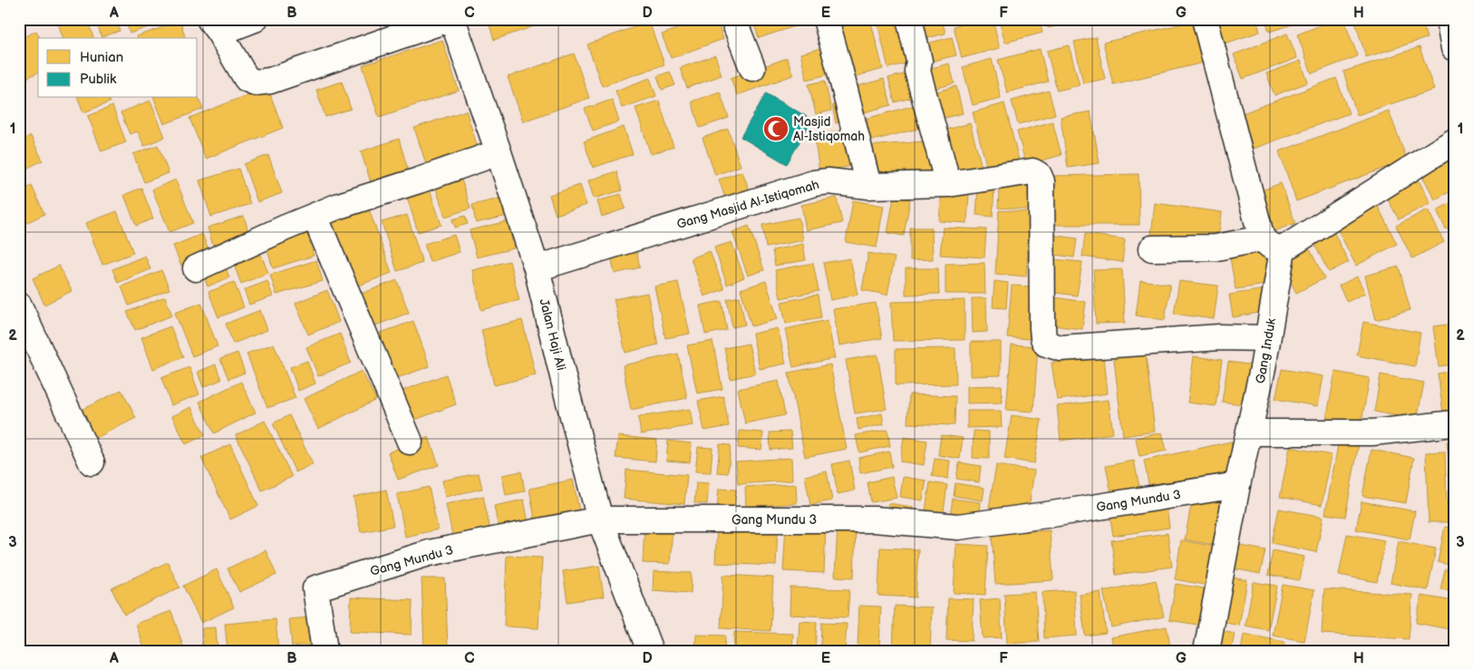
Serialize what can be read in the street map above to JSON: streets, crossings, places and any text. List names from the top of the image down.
{
  "streets": {
    "street": [
      "Gang Masjid Al-Istiqomah",
      "Jalan Haji Ali",
      "Gang Induk",
      "Gang Mundu 3"
    ]
  },
  "crossings": [
    ["Gang Masjid Al-Istiqomah", "Jalan Haji Ali"],
    ["Gang Masjid Al-Istiqomah", "Gang Induk"],
    ["Jalan Haji Ali", "Gang Mundu 3"],
    ["Gang Induk", "Gang Mundu 3"]
  ],
  "places": {
    "mosque": ["Masjid Al-Istiqomah"]
  },
  "legend": ["Hunian", "Publik"],
  "grid": {
    "columns": [
      "A",
      "B",
      "C",
      "D",
      "E",
      "F",
      "G",
      "H"
    ],
    "rows": ["1", "2", "3"]
  }
}
